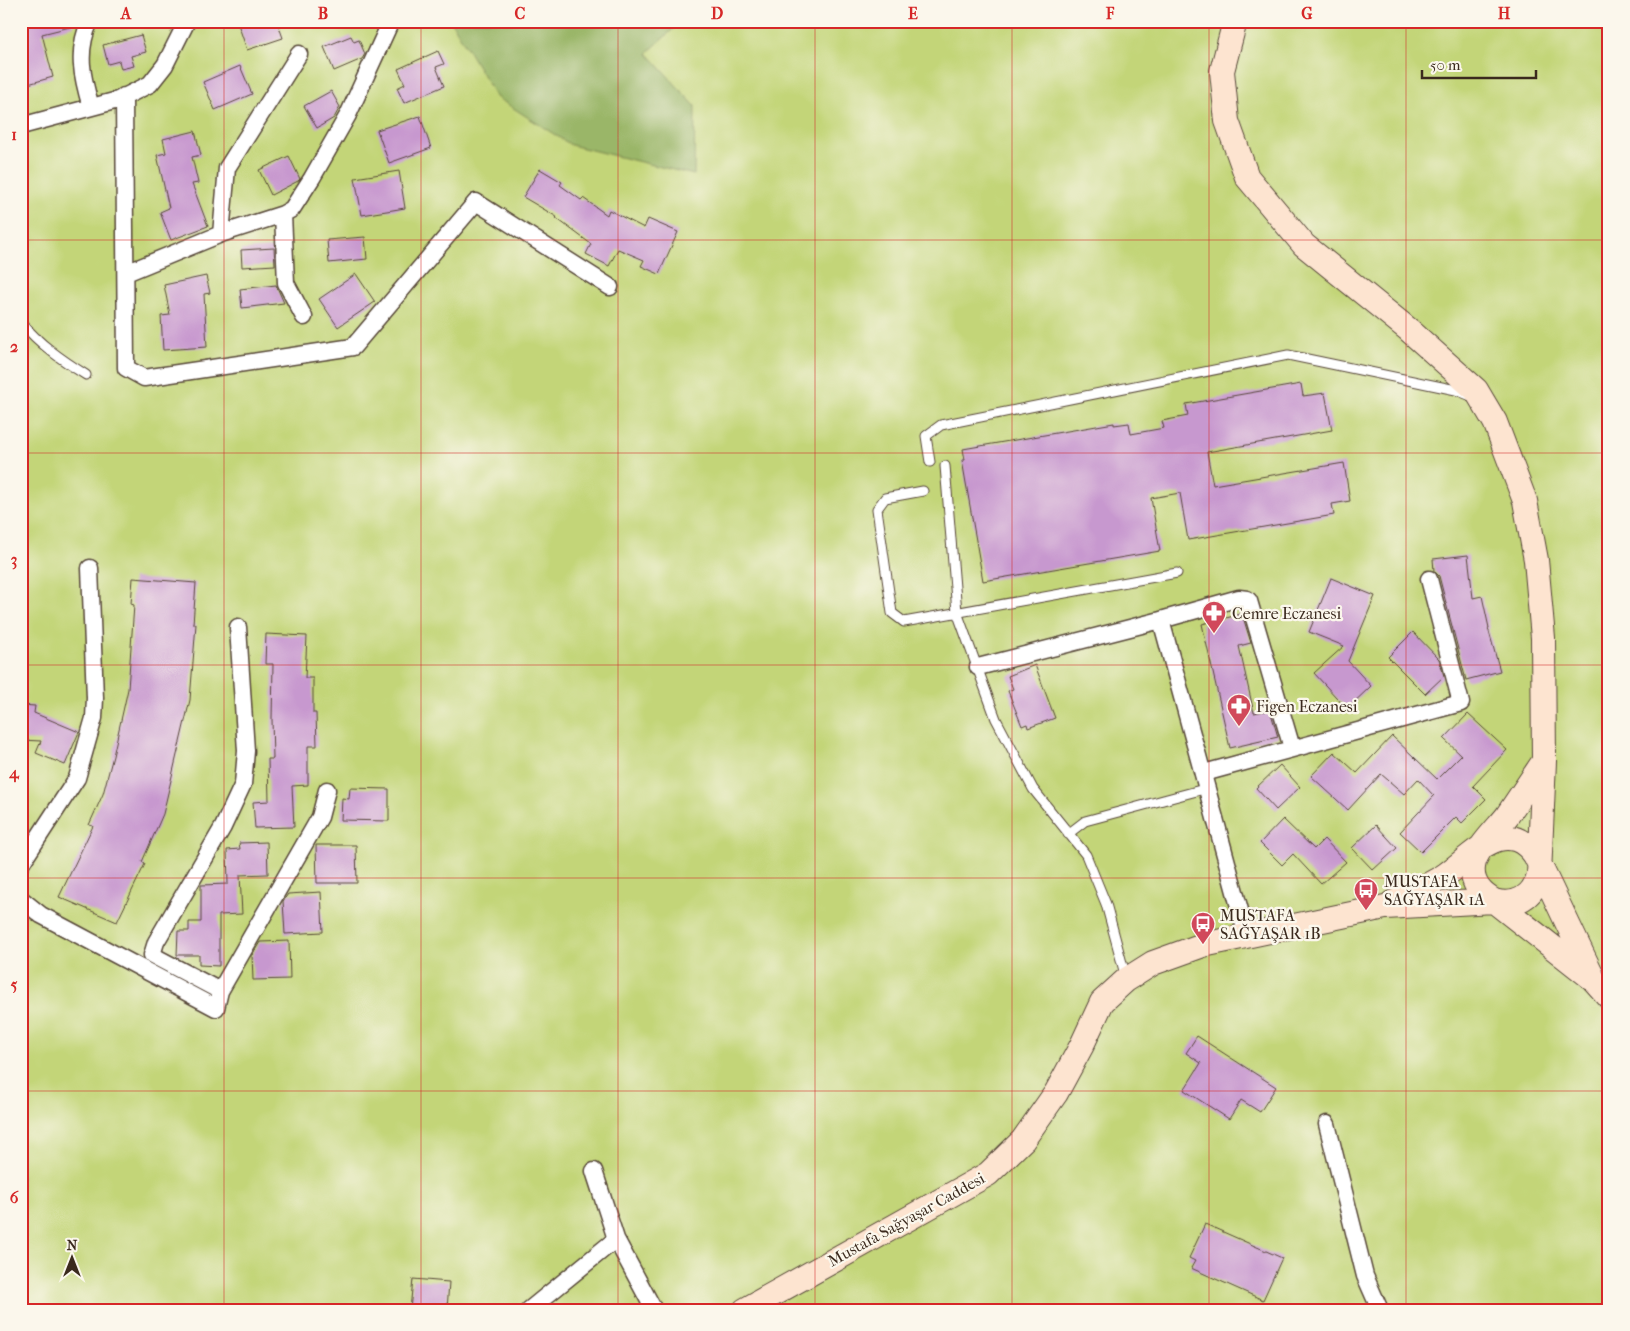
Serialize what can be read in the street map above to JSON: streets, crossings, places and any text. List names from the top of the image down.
{
  "streets": {
    "street": ["Mustafa Sağyaşar Caddesi"]
  },
  "places": {
    "pharmacy": ["Cemre Eczanesi", "Figen Eczanesi"],
    "bus stop": ["MUSTAFA SAĞYAŞAR 1A", "MUSTAFA SAĞYAŞAR 1B"]
  },
  "scale_bar": "50 m",
  "north": "top",
  "grid": {
    "columns": [
      "A",
      "B",
      "C",
      "D",
      "E",
      "F",
      "G",
      "H"
    ],
    "rows": [
      "1",
      "2",
      "3",
      "4",
      "5",
      "6"
    ]
  }
}
